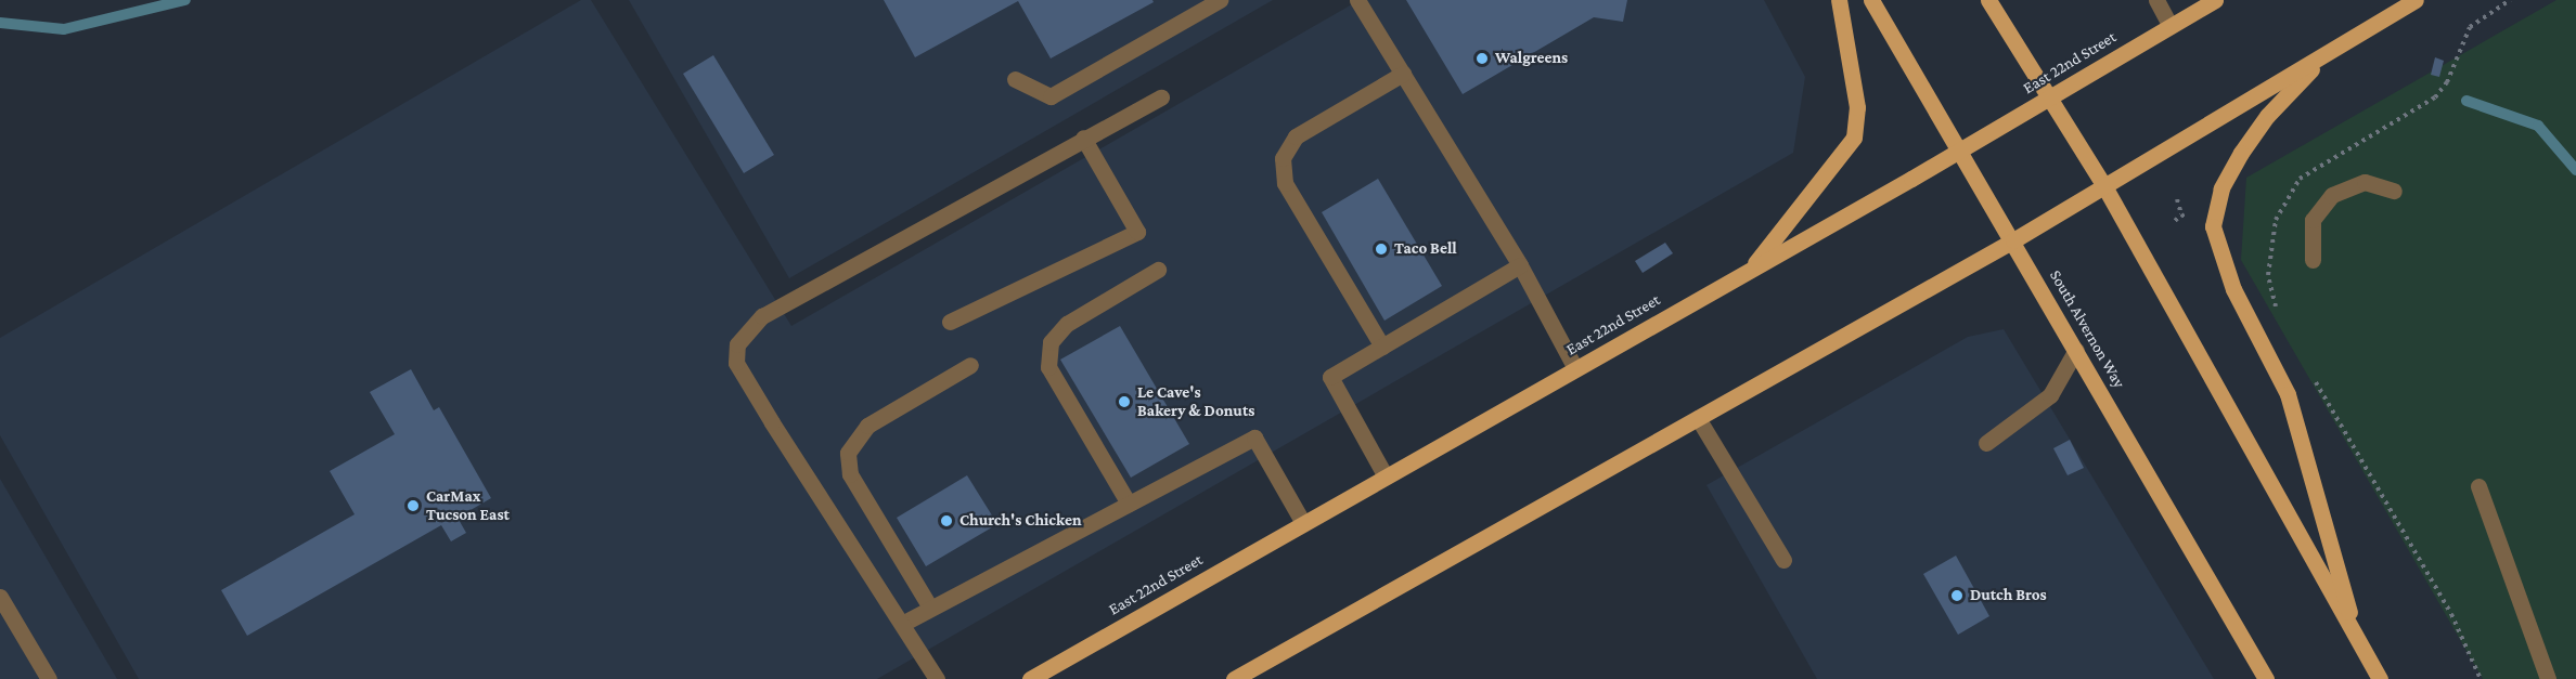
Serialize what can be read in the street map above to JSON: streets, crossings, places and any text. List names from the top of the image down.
{
  "streets": {
    "main road": ["East 22nd Street", "South Alvernon Way"]
  },
  "crossings": [
    ["East 22nd Street", "South Alvernon Way"]
  ],
  "places": [
    "Walgreens",
    "Taco Bell",
    "Le Cave's Bakery & Donuts",
    "CarMax Tucson East",
    "Church's Chicken",
    "Dutch Bros"
  ]
}
